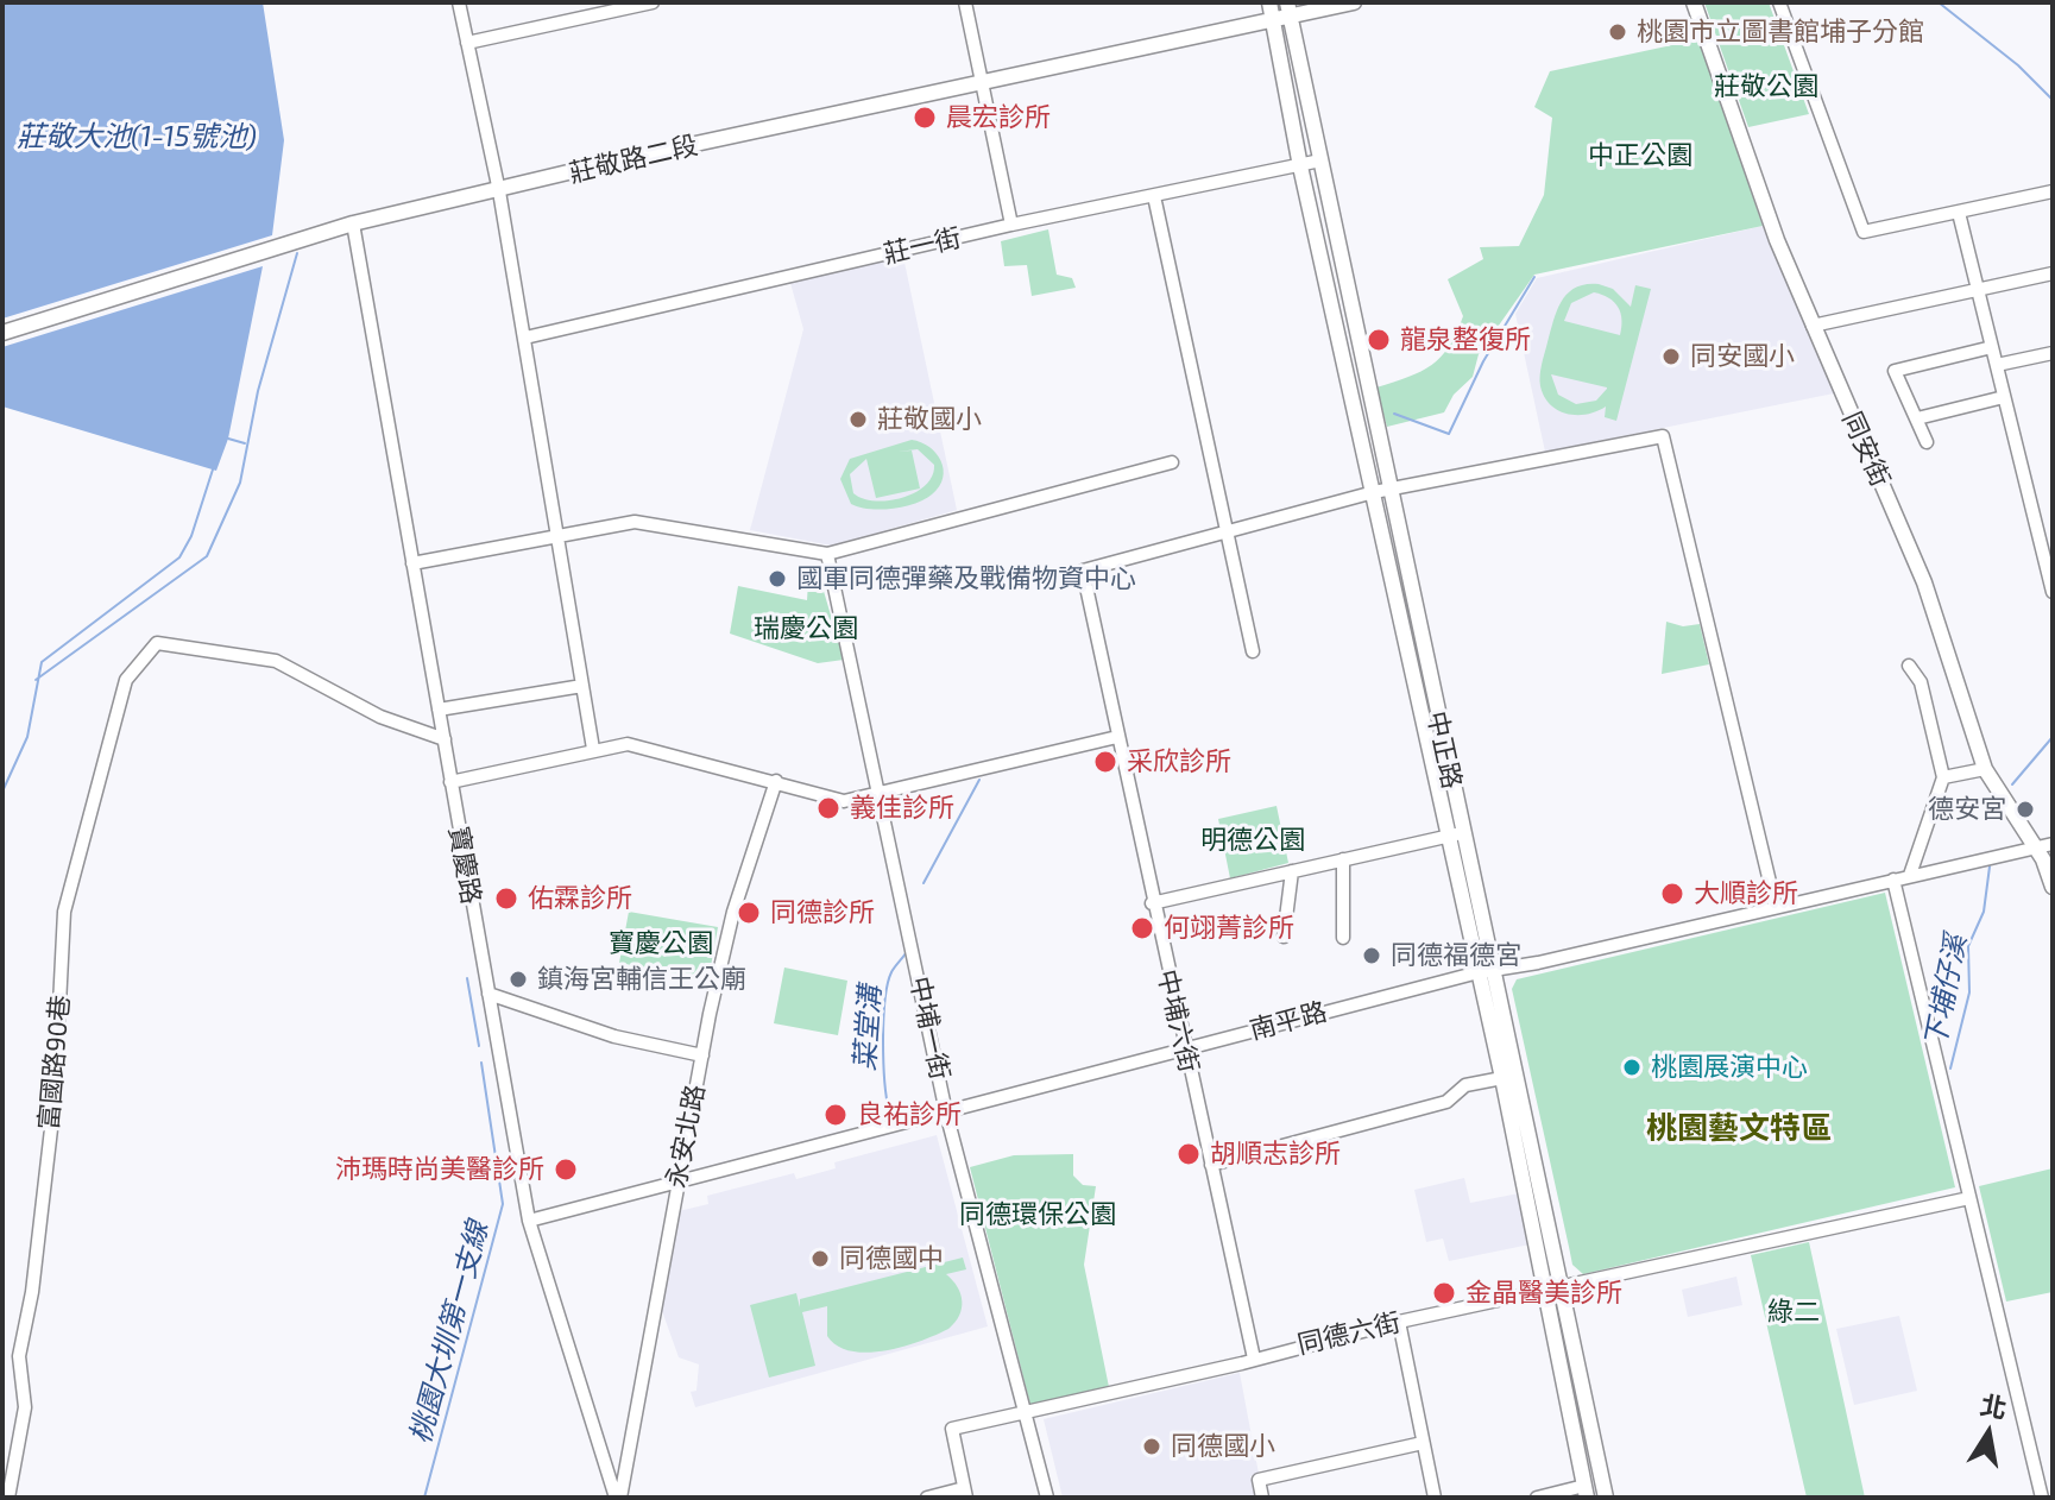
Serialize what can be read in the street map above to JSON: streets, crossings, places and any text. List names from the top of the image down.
{
  "streets": {
    "street": [
      "莊敬路二段",
      "莊一街",
      "同安街",
      "中正路",
      "寶慶路",
      "中埔六街",
      "南平路",
      "中埔一街",
      "富國路90巷",
      "永安北路",
      "同德六街"
    ]
  },
  "crossings": [
    ["莊敬路二段", "中正路"],
    ["莊敬路二段", "寶慶路"],
    ["莊一街", "中正路"],
    ["同安街", "南平路"],
    ["中正路", "南平路"],
    ["中正路", "同德六街"],
    ["寶慶路", "南平路"],
    ["寶慶路", "富國路90巷"],
    ["寶慶路", "永安北路"],
    ["中埔六街", "南平路"],
    ["中埔六街", "同德六街"],
    ["南平路", "中埔一街"],
    ["南平路", "永安北路"],
    ["中埔一街", "同德六街"]
  ],
  "districts": ["桃園藝文特區"],
  "water": [
    "莊敬大池(1-15號池)",
    "下埔仔溪",
    "菜堂溝",
    "桃園大圳第一支線"
  ],
  "parks": [
    "莊敬公園",
    "中正公園",
    "瑞慶公園",
    "明德公園",
    "寶慶公園",
    "同德環保公園",
    "綠二"
  ],
  "places": [
    "桃園市立圖書館埔子分館",
    "晨宏診所",
    "龍泉整復所",
    "同安國小",
    "莊敬國小",
    "國軍同德彈藥及戰備物資中心",
    "采欣診所",
    "義佳診所",
    "德安宮",
    "大順診所",
    "佑霖診所",
    "同德診所",
    "何翊菁診所",
    "同德福德宮",
    "鎮海宮輔信王公廟",
    "桃園展演中心",
    "良祐診所",
    "胡順志診所",
    "沛瑪時尚美醫診所",
    "同德國中",
    "金晶醫美診所",
    "同德國小"
  ],
  "north": "top"
}
